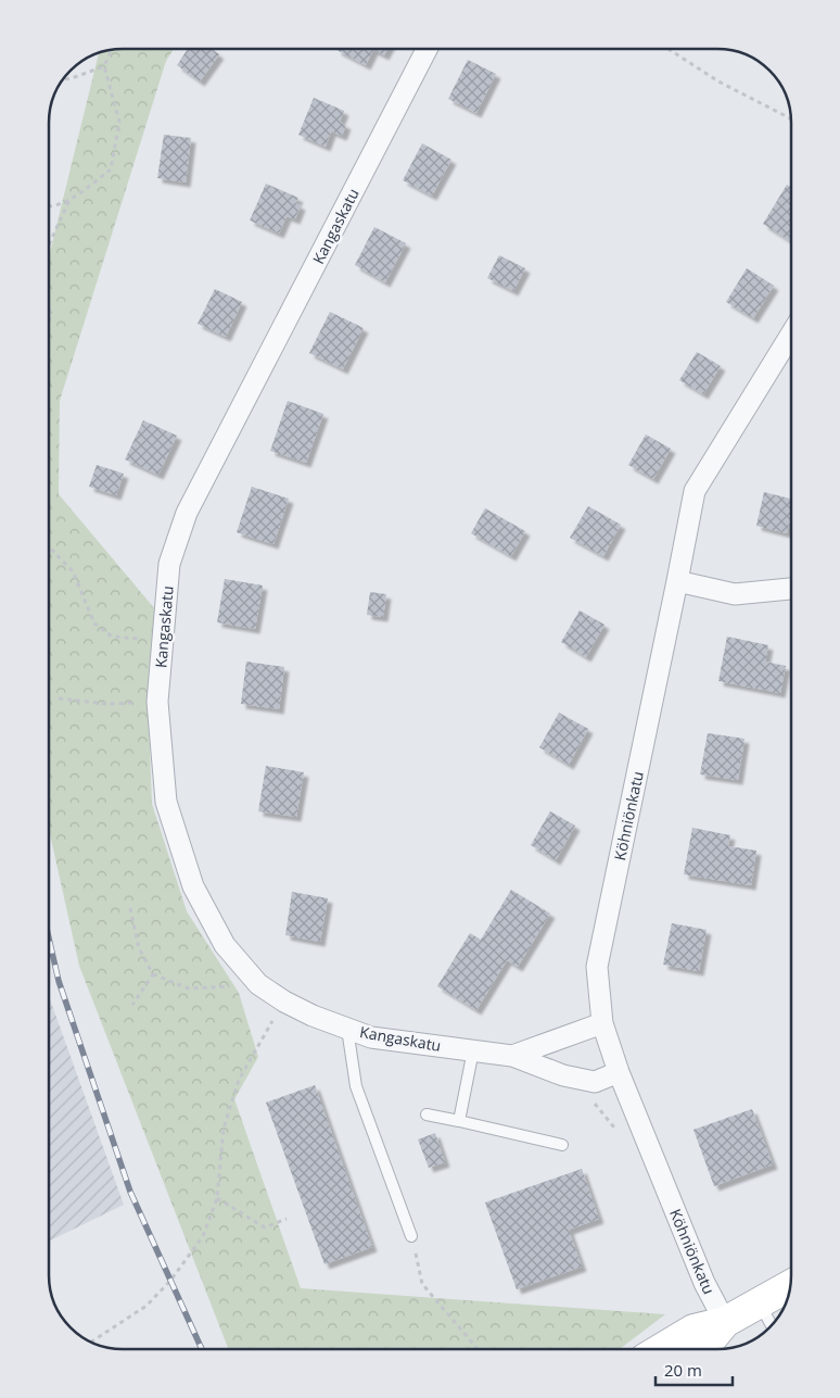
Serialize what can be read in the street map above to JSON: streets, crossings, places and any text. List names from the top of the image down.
{
  "streets": {
    "street": ["Kangaskatu", "Köhniönkatu"]
  },
  "crossings": [
    ["Kangaskatu", "Köhniönkatu"]
  ],
  "scale_bar": "20 m"
}
